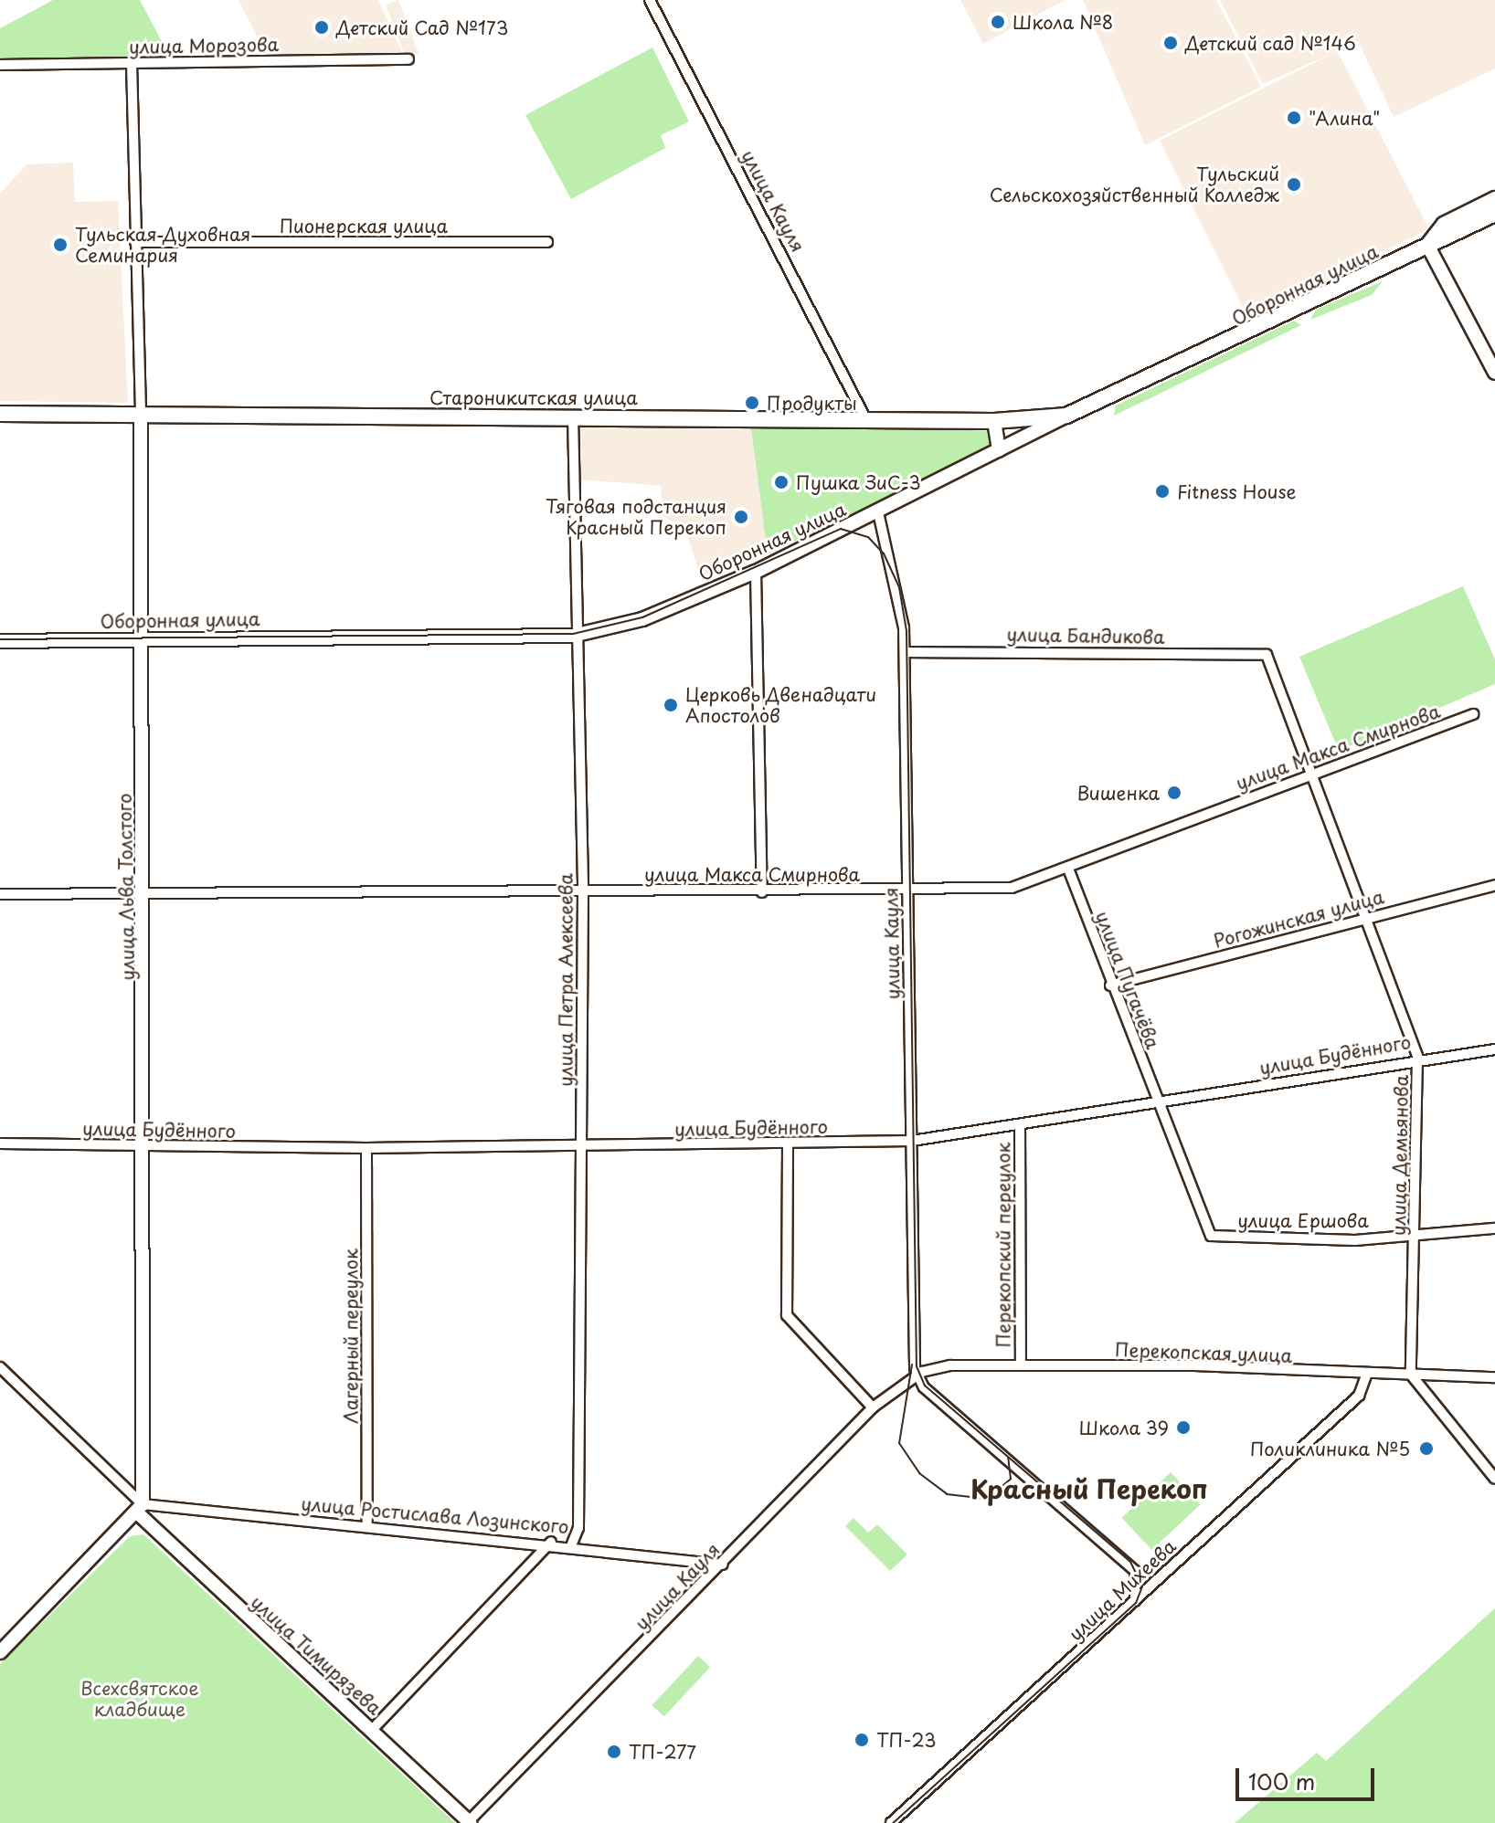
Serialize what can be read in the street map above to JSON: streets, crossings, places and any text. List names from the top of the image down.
{
  "streets": {
    "main road": ["Оборонная улица", "Староникитская улица"],
    "street": [
      "улица Морозова",
      "улица Кауля",
      "Пионерская улица",
      "улица Бандикова",
      "улица Макса Смирнова",
      "улица Льва Толстого",
      "Рогожинская улица",
      "улица Петра Алексеева",
      "улица Пугачёва",
      "улица Будённого",
      "улица Демьянова",
      "улица Ершова",
      "Перекопский переулок",
      "Лагерный переулок",
      "Перекопская улица",
      "улица Ростислава Лозинского",
      "улица Михеева",
      "улица Тимирязева"
    ]
  },
  "crossings": [
    ["улица Морозова", "улица Льва Толстого"],
    ["улица Кауля", "Оборонная улица"],
    ["улица Кауля", "Староникитская улица"],
    ["улица Кауля", "улица Бандикова"],
    ["улица Кауля", "улица Макса Смирнова"],
    ["улица Кауля", "улица Будённого"],
    ["улица Кауля", "Перекопская улица"],
    ["улица Кауля", "улица Ростислава Лозинского"],
    ["улица Кауля", "улица Тимирязева"],
    ["Пионерская улица", "улица Льва Толстого"],
    ["Оборонная улица", "Староникитская улица"],
    ["Оборонная улица", "улица Льва Толстого"],
    ["Оборонная улица", "улица Петра Алексеева"],
    ["Староникитская улица", "улица Льва Толстого"],
    ["Староникитская улица", "улица Петра Алексеева"],
    ["улица Бандикова", "улица Демьянова"],
    ["улица Макса Смирнова", "улица Льва Толстого"],
    ["улица Макса Смирнова", "улица Петра Алексеева"],
    ["улица Макса Смирнова", "улица Пугачёва"],
    ["улица Макса Смирнова", "улица Демьянова"],
    ["улица Льва Толстого", "улица Будённого"],
    ["улица Льва Толстого", "улица Ростислава Лозинского"],
    ["улица Льва Толстого", "улица Тимирязева"],
    ["Рогожинская улица", "улица Пугачёва"],
    ["Рогожинская улица", "улица Демьянова"],
    ["улица Петра Алексеева", "улица Будённого"],
    ["улица Петра Алексеева", "улица Ростислава Лозинского"],
    ["улица Пугачёва", "улица Будённого"],
    ["улица Пугачёва", "улица Ершова"],
    ["улица Будённого", "улица Демьянова"],
    ["улица Будённого", "улица Ершова"],
    ["улица Будённого", "Перекопский переулок"],
    ["улица Будённого", "Лагерный переулок"],
    ["улица Демьянова", "улица Ершова"],
    ["улица Демьянова", "Перекопская улица"],
    ["Перекопский переулок", "Перекопская улица"],
    ["Лагерный переулок", "улица Ростислава Лозинского"],
    ["Перекопская улица", "улица Михеева"],
    ["улица Ростислава Лозинского", "улица Тимирязева"]
  ],
  "districts": ["Красный Перекоп"],
  "parks": ["Всехсвятское кладбище"],
  "places": [
    "Школа №8",
    "Детский Сад №173",
    "Детский сад №146",
    "\"Алина\"",
    "Тульский Сельскохозяйственный Колледж",
    "Тульская Духовная Семинария",
    "Продукты",
    "Пушка ЗиС-3",
    "Fitness House",
    "Тяговая подстанция Красный Перекоп",
    "Церковь Двенадцати Апостолов",
    "Вишенка",
    "Школа 39",
    "Поликлиника №5",
    "ТП-23",
    "ТП-277"
  ],
  "scale_bar": "100 m"
}
